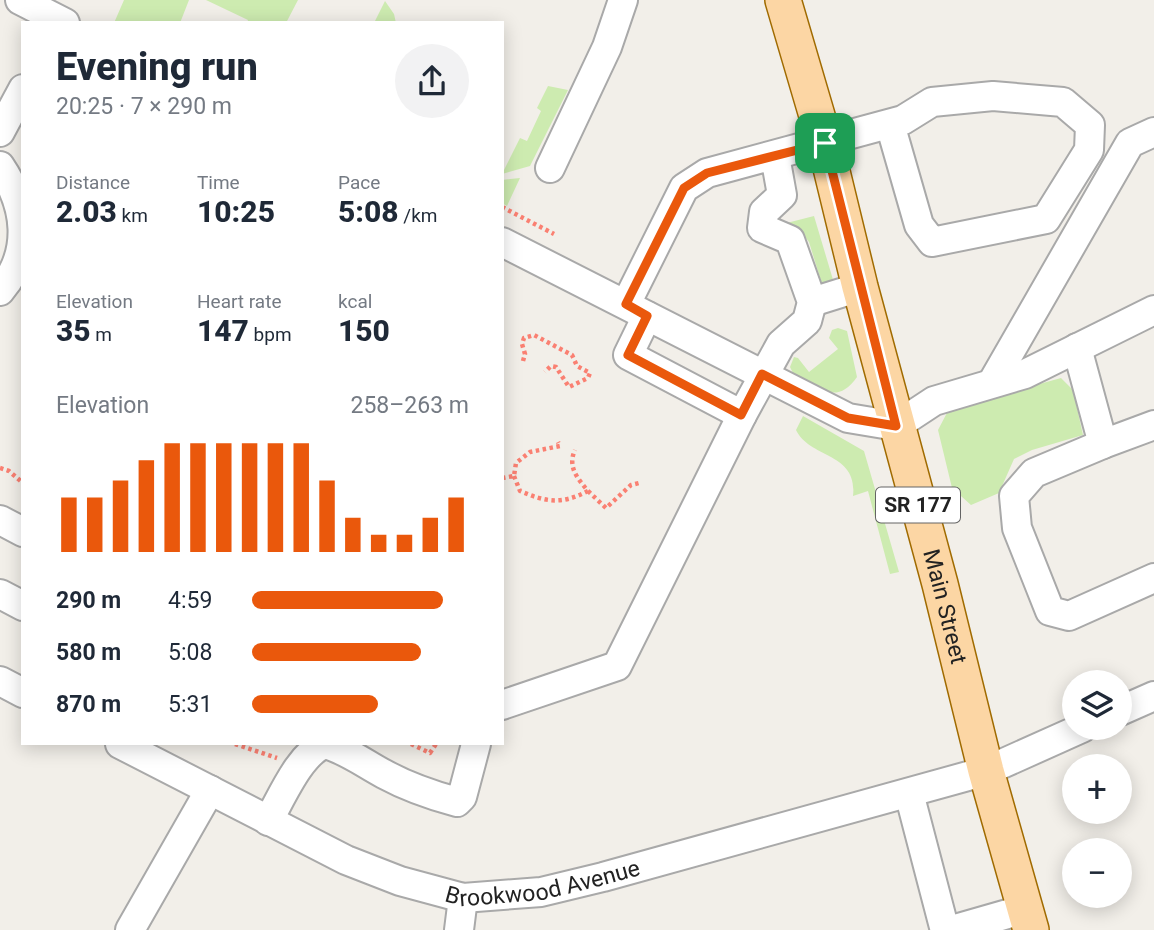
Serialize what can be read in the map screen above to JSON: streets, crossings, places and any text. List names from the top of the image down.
{
  "streets": {
    "main road": ["SR 177", "Main Street"],
    "street": ["Brookwood Avenue"]
  },
  "crossings": [
    ["Main Street", "Brookwood Avenue"]
  ],
  "page": {
    "heading": ["Evening run", "20:25 · 7 × 290 m"],
    "stats": [
      ["Distance", "2.03 km"],
      ["Time", "10:25"],
      ["Pace", "5:08 /km"],
      ["Elevation", "35 m"],
      ["Heart rate", "147 bpm"],
      ["kcal", "150"]
    ],
    "chart": ["Elevation", "258–263 m"],
    "list": [
      {
        "name": "290 m",
        "note": "4:59"
      },
      {
        "name": "580 m",
        "note": "5:08"
      },
      {
        "name": "870 m",
        "note": "5:31"
      }
    ],
    "map_buttons": ["+", "−"]
  }
}
